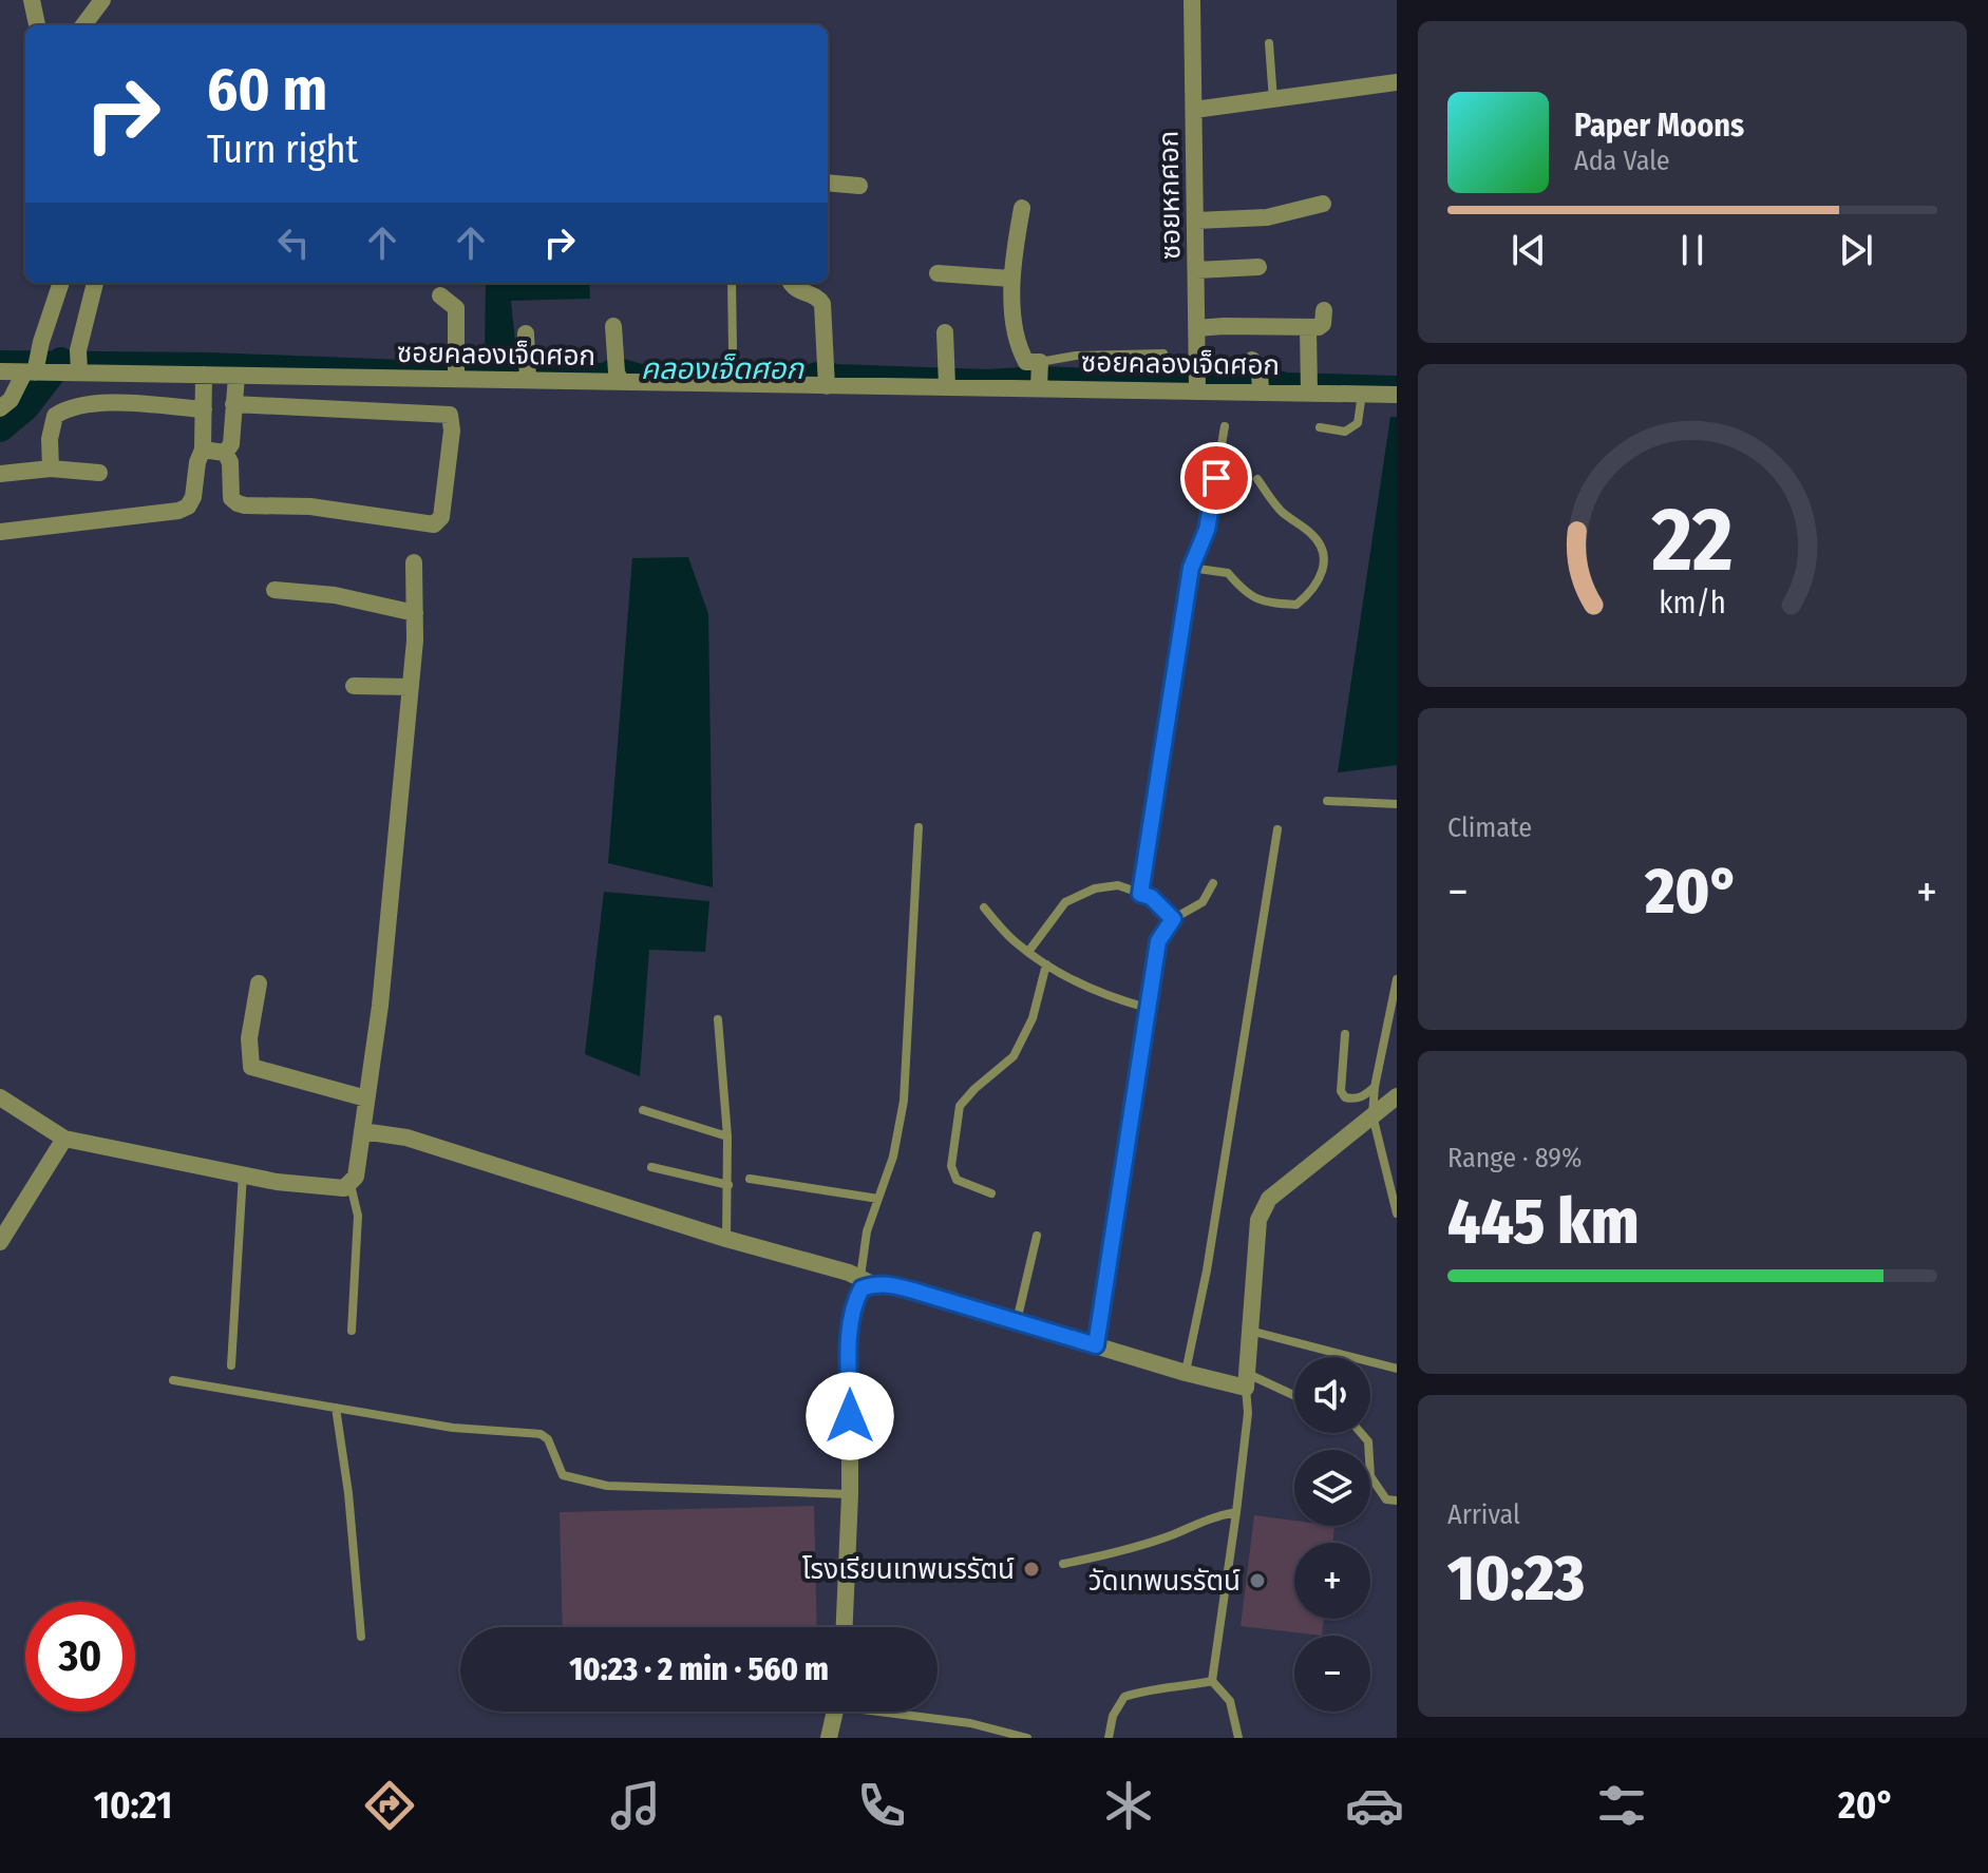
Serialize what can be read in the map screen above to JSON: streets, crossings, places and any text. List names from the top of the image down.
{
  "streets": {
    "street": ["ซอยหกศอก", "ซอยคลองเจ็ดศอก"]
  },
  "crossings": [
    ["ซอยหกศอก", "ซอยคลองเจ็ดศอก"]
  ],
  "water": ["คลองเจ็ดศอก"],
  "places": ["โรงเรียนเทพนรรัตน์", "วัดเทพนรรัตน์"],
  "page": {
    "turn": ["60 m", "Turn right"],
    "song": ["Paper Moons", "Ada Vale"],
    "tile": [
      "Climate",
      ["Range · 89%", "445 km"],
      ["Arrival", "10:23"]
    ],
    "heat": ["−", "20°", "+"],
    "map_buttons": ["+", "−"],
    "limit": "30",
    "trip": "10:23 · 2 min · 560 m",
    "tabs": ["10:21", "20°"],
    "gauge": ["22", "km/h"]
  }
}
